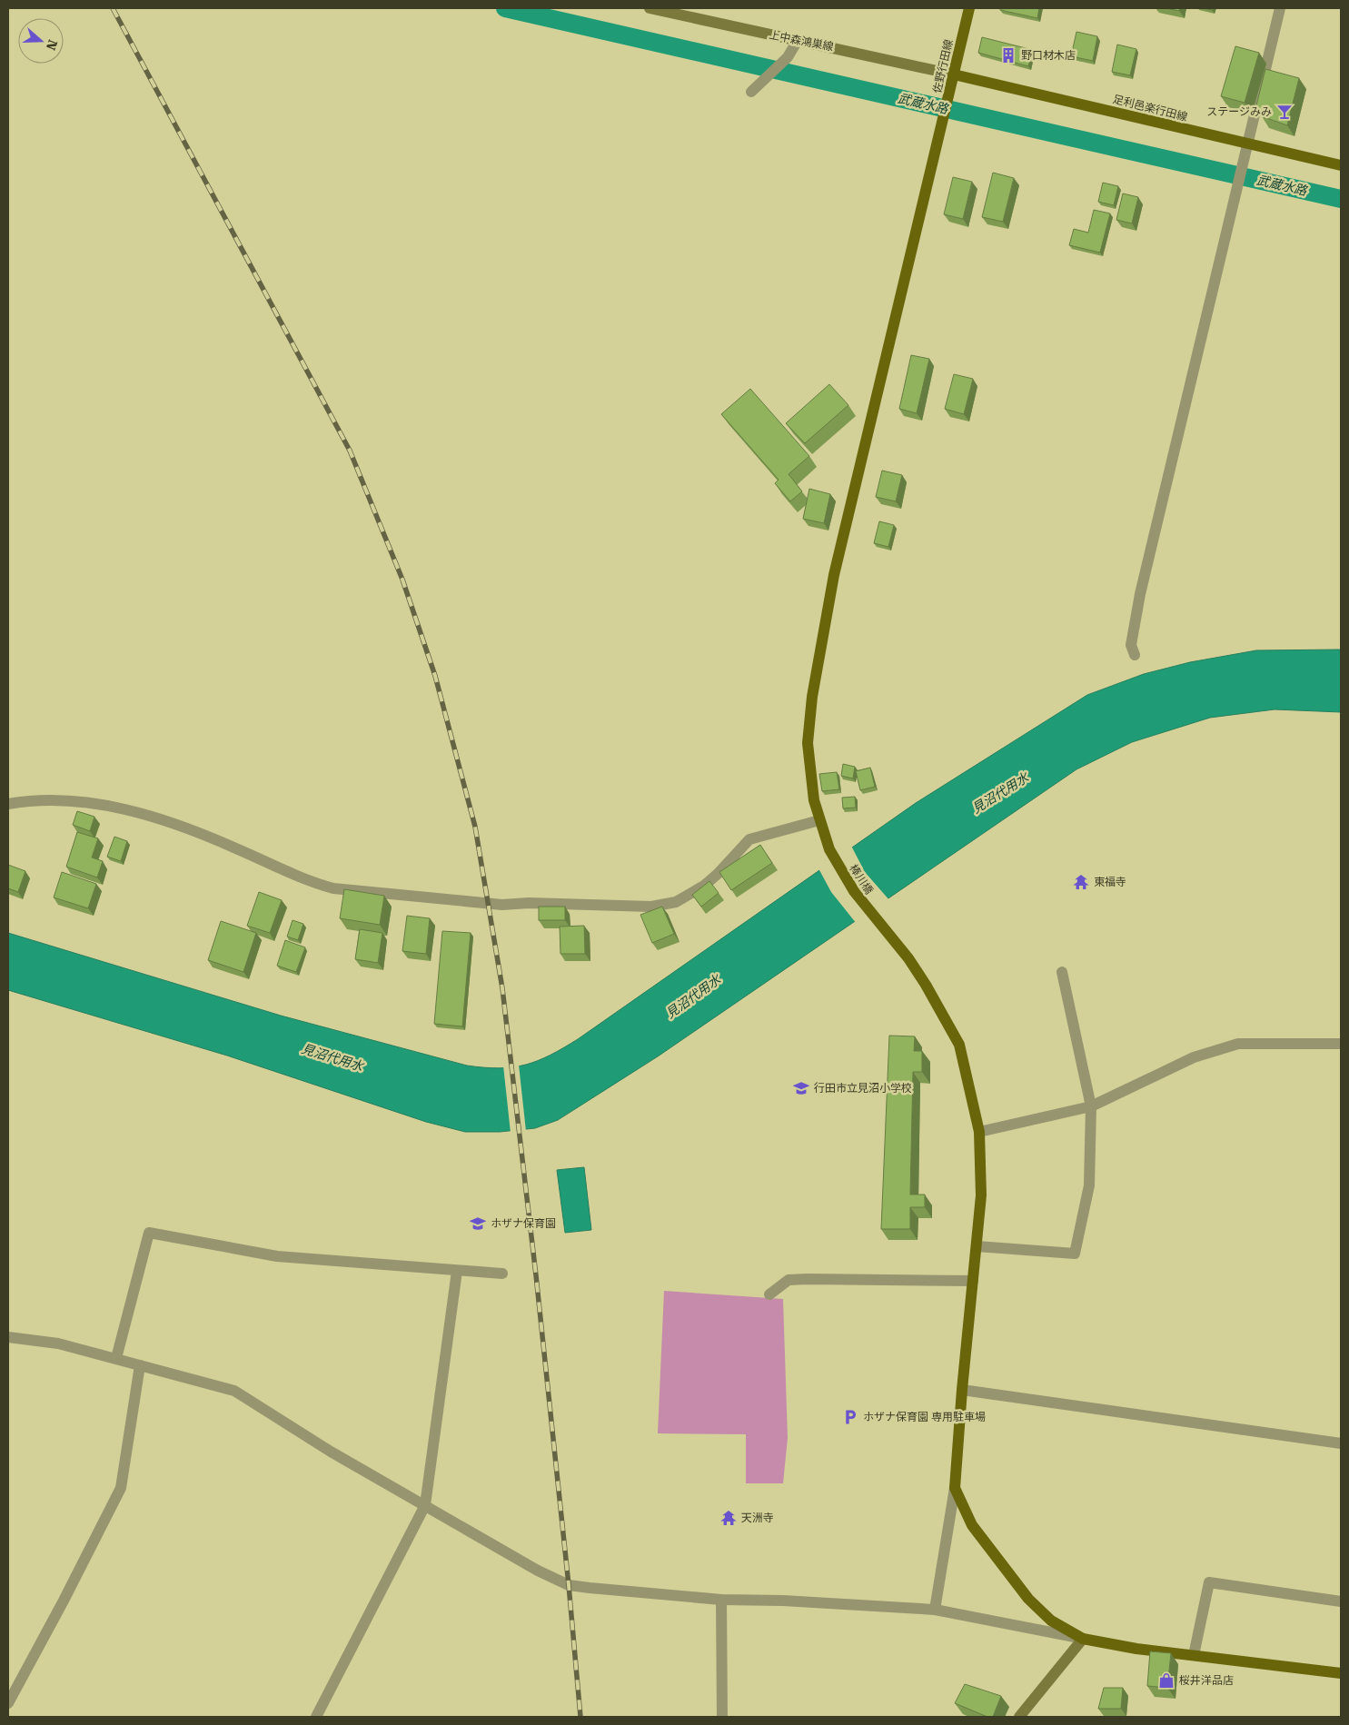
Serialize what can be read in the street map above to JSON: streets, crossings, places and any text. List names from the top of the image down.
{
  "streets": {
    "main road": [
      "上中森鴻巣線",
      "佐野行田線",
      "足利邑楽行田線",
      "棒川橋"
    ]
  },
  "crossings": [
    ["上中森鴻巣線", "佐野行田線"],
    ["上中森鴻巣線", "足利邑楽行田線"],
    ["佐野行田線", "足利邑楽行田線"],
    ["佐野行田線", "棒川橋"]
  ],
  "water": ["武蔵水路", "見沼代用水"],
  "places": {
    "building": ["野口材木店"],
    "bar": ["ステージみみ"],
    "temple": ["東福寺", "天洲寺"],
    "school or university": ["行田市立見沼小学校", "ホザナ保育園"],
    "parking": ["ホザナ保育園 専用駐車場"],
    "shop": ["桜井洋品店"]
  },
  "north": "right"
}
